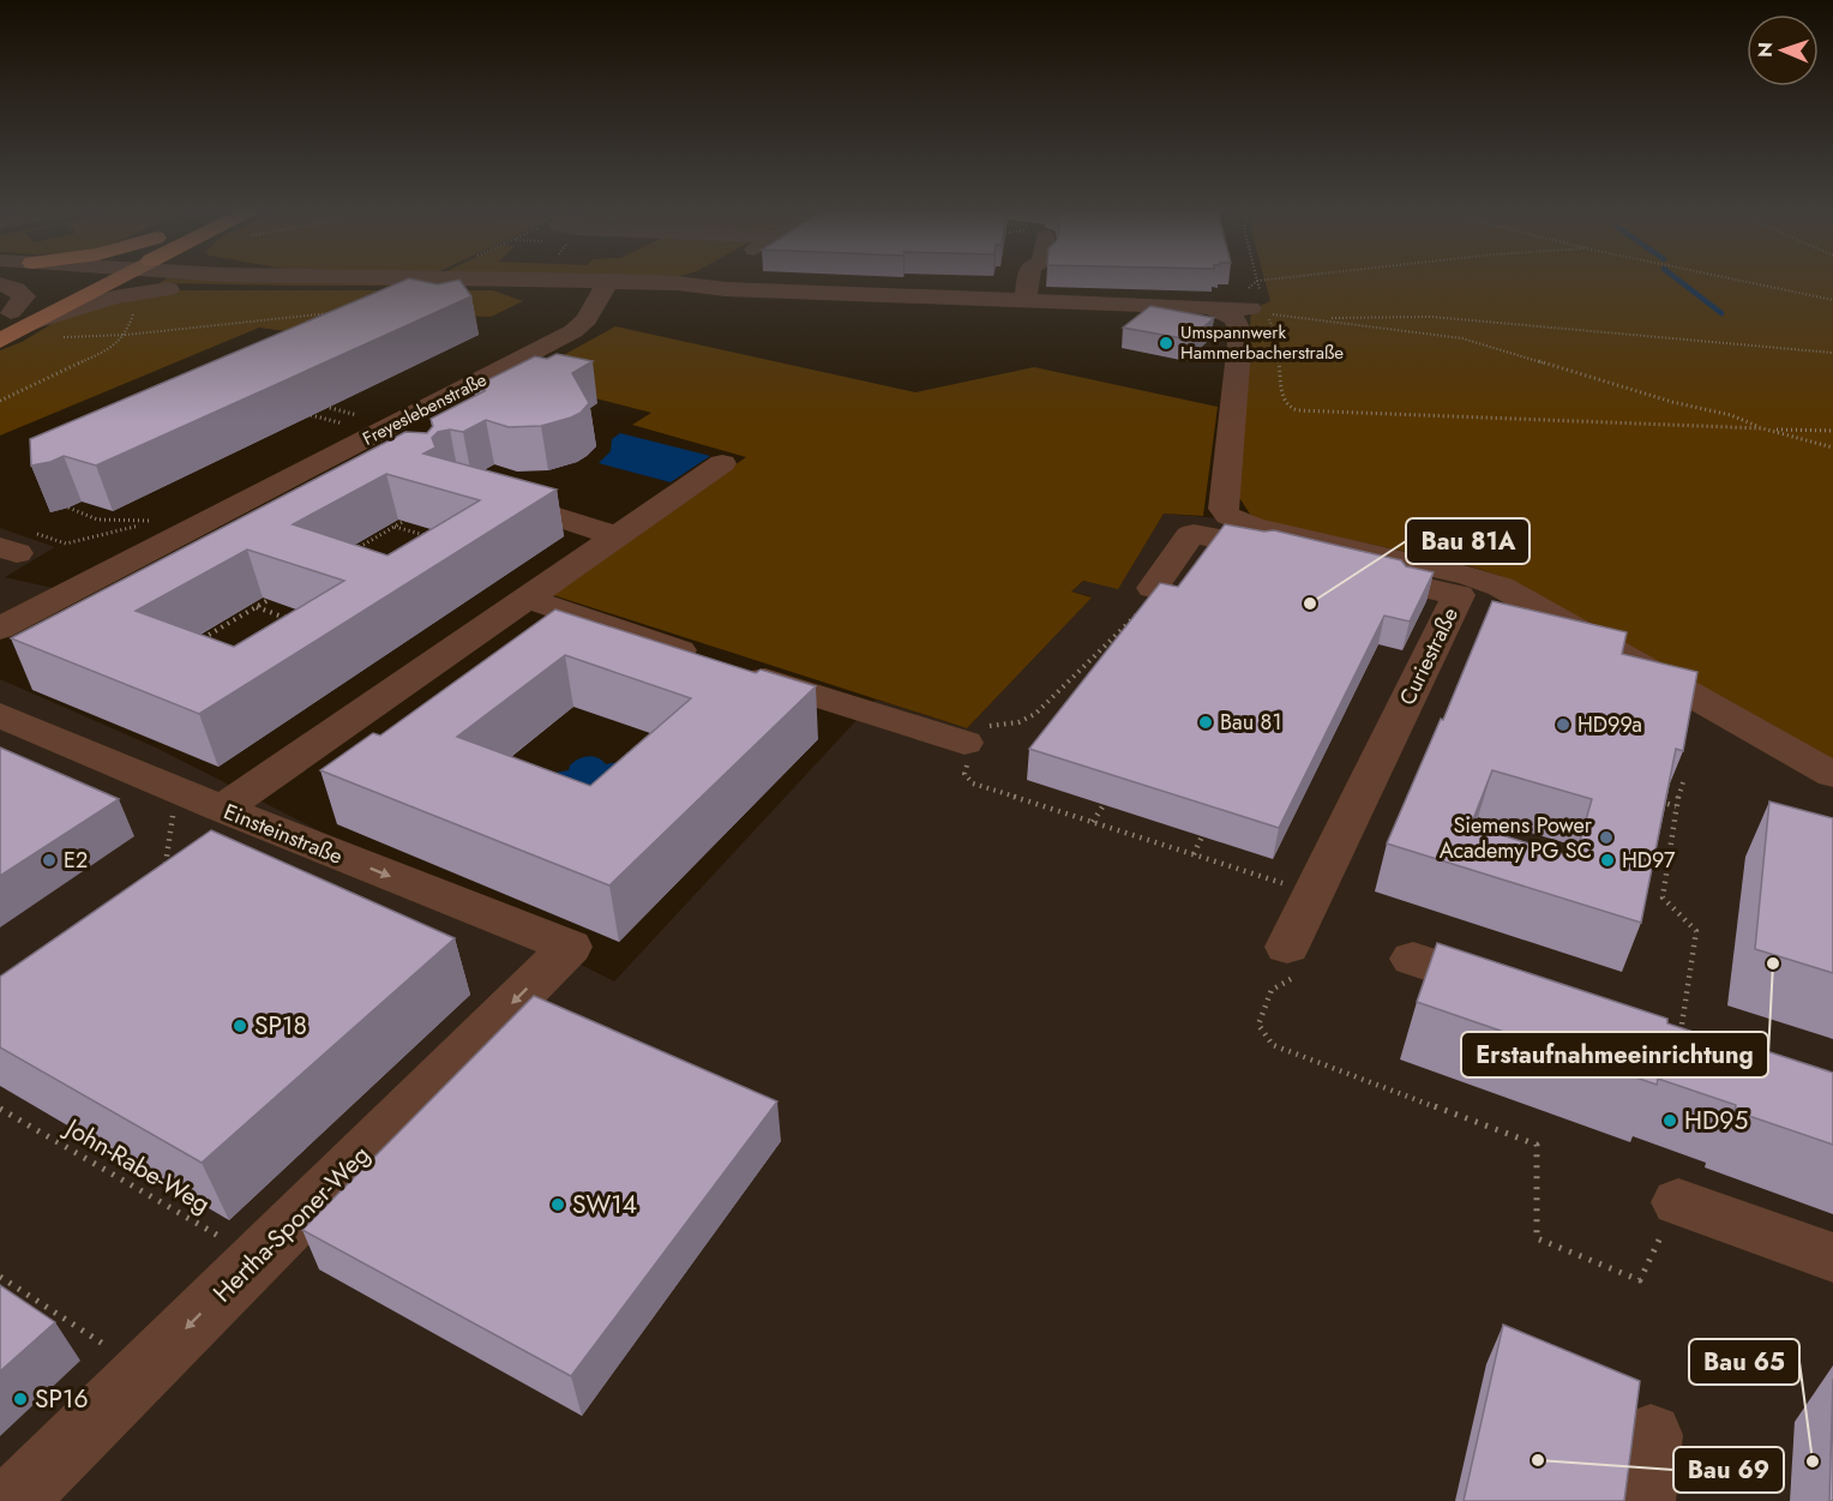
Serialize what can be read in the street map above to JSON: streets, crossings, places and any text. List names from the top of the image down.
{
  "streets": {
    "street": [
      "Freyeslebenstraße",
      "Curiestraße",
      "Einsteinstraße",
      "Hertha-Sponer-Weg"
    ],
    "path": ["John-Rabe-Weg"]
  },
  "crossings": [
    ["Einsteinstraße", "Hertha-Sponer-Weg"],
    ["John-Rabe-Weg", "Hertha-Sponer-Weg"]
  ],
  "one_way": ["Hertha-Sponer-Weg"],
  "places": [
    "Umspannwerk Hammerbacherstraße",
    "Bau 81A",
    "Bau 81",
    "HD99a",
    "Siemens Power Academy PG SC",
    "E2",
    "HD97",
    "Erstaufnahmeeinrichtung",
    "SP18",
    "HD95",
    "SW14",
    "SP16",
    "Bau 69",
    "Bau 65"
  ],
  "north": "left"
}
